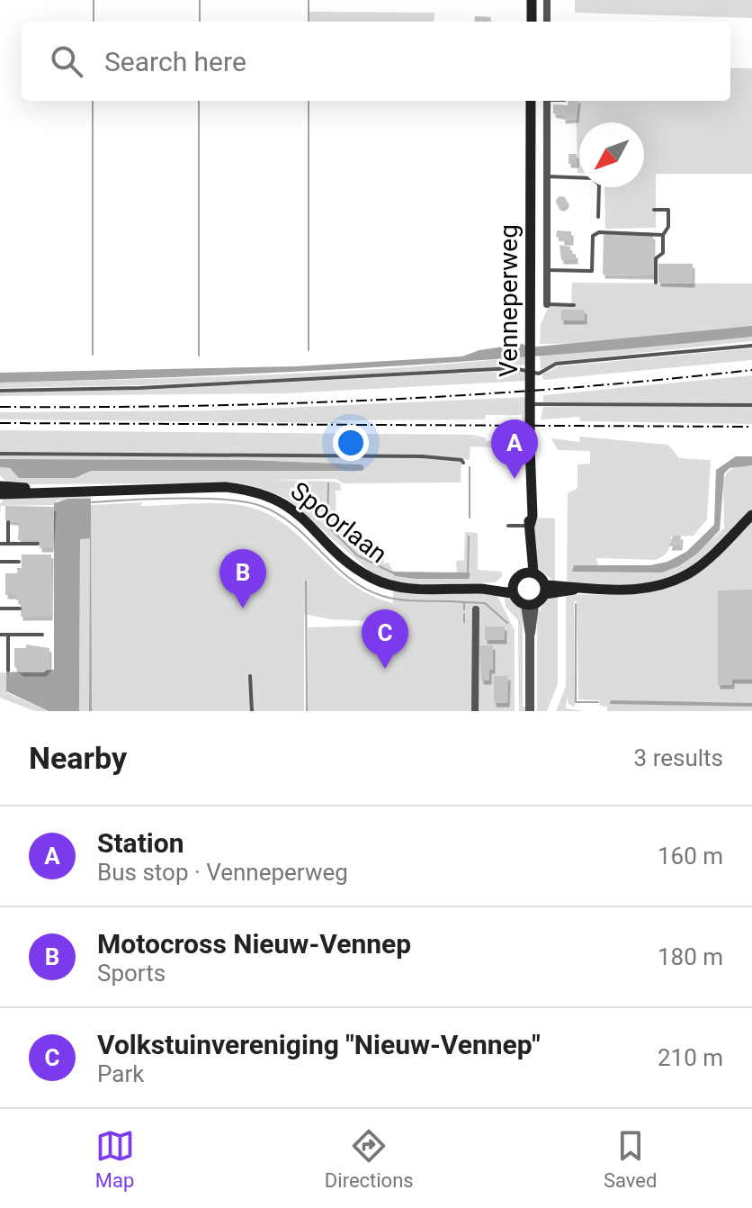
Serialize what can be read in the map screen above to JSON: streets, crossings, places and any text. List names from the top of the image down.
{
  "streets": {
    "main road": ["Venneperweg", "Spoorlaan"]
  },
  "north": "bottom left",
  "page": {
    "search": "Search here",
    "pins": ["A", "B", "C"],
    "heading": ["Nearby", "3 results"],
    "list": [
      {
        "mark": "A",
        "name": "Station",
        "note": "Bus stop · Venneperweg",
        "value": "160 m"
      },
      {
        "mark": "B",
        "name": "Motocross Nieuw-Vennep",
        "note": "Sports",
        "value": "180 m"
      },
      {
        "mark": "C",
        "name": "Volkstuinvereniging \"Nieuw-Vennep\"",
        "note": "Park",
        "value": "210 m"
      }
    ],
    "nav": ["Map", "Directions", "Saved"]
  }
}
